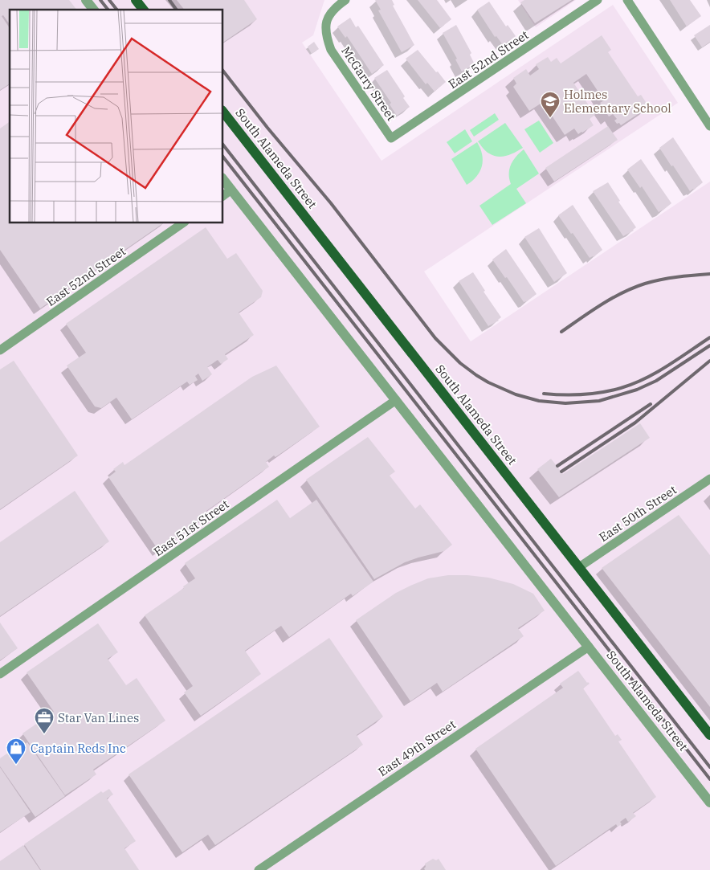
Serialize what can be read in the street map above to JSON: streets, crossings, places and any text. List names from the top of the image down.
{
  "streets": {
    "main road": ["South Alameda Street"],
    "street": [
      "East 52nd Street",
      "McGarry Street",
      "East 50th Street",
      "East 51st Street",
      "East 49th Street"
    ]
  },
  "crossings": [
    ["East 52nd Street", "McGarry Street"],
    ["South Alameda Street", "East 50th Street"],
    ["South Alameda Street", "East 51st Street"],
    ["South Alameda Street", "East 49th Street"]
  ],
  "places": {
    "school or university": ["Holmes Elementary School"],
    "office": ["Star Van Lines"],
    "shop": ["Captain Reds Inc"]
  }
}
